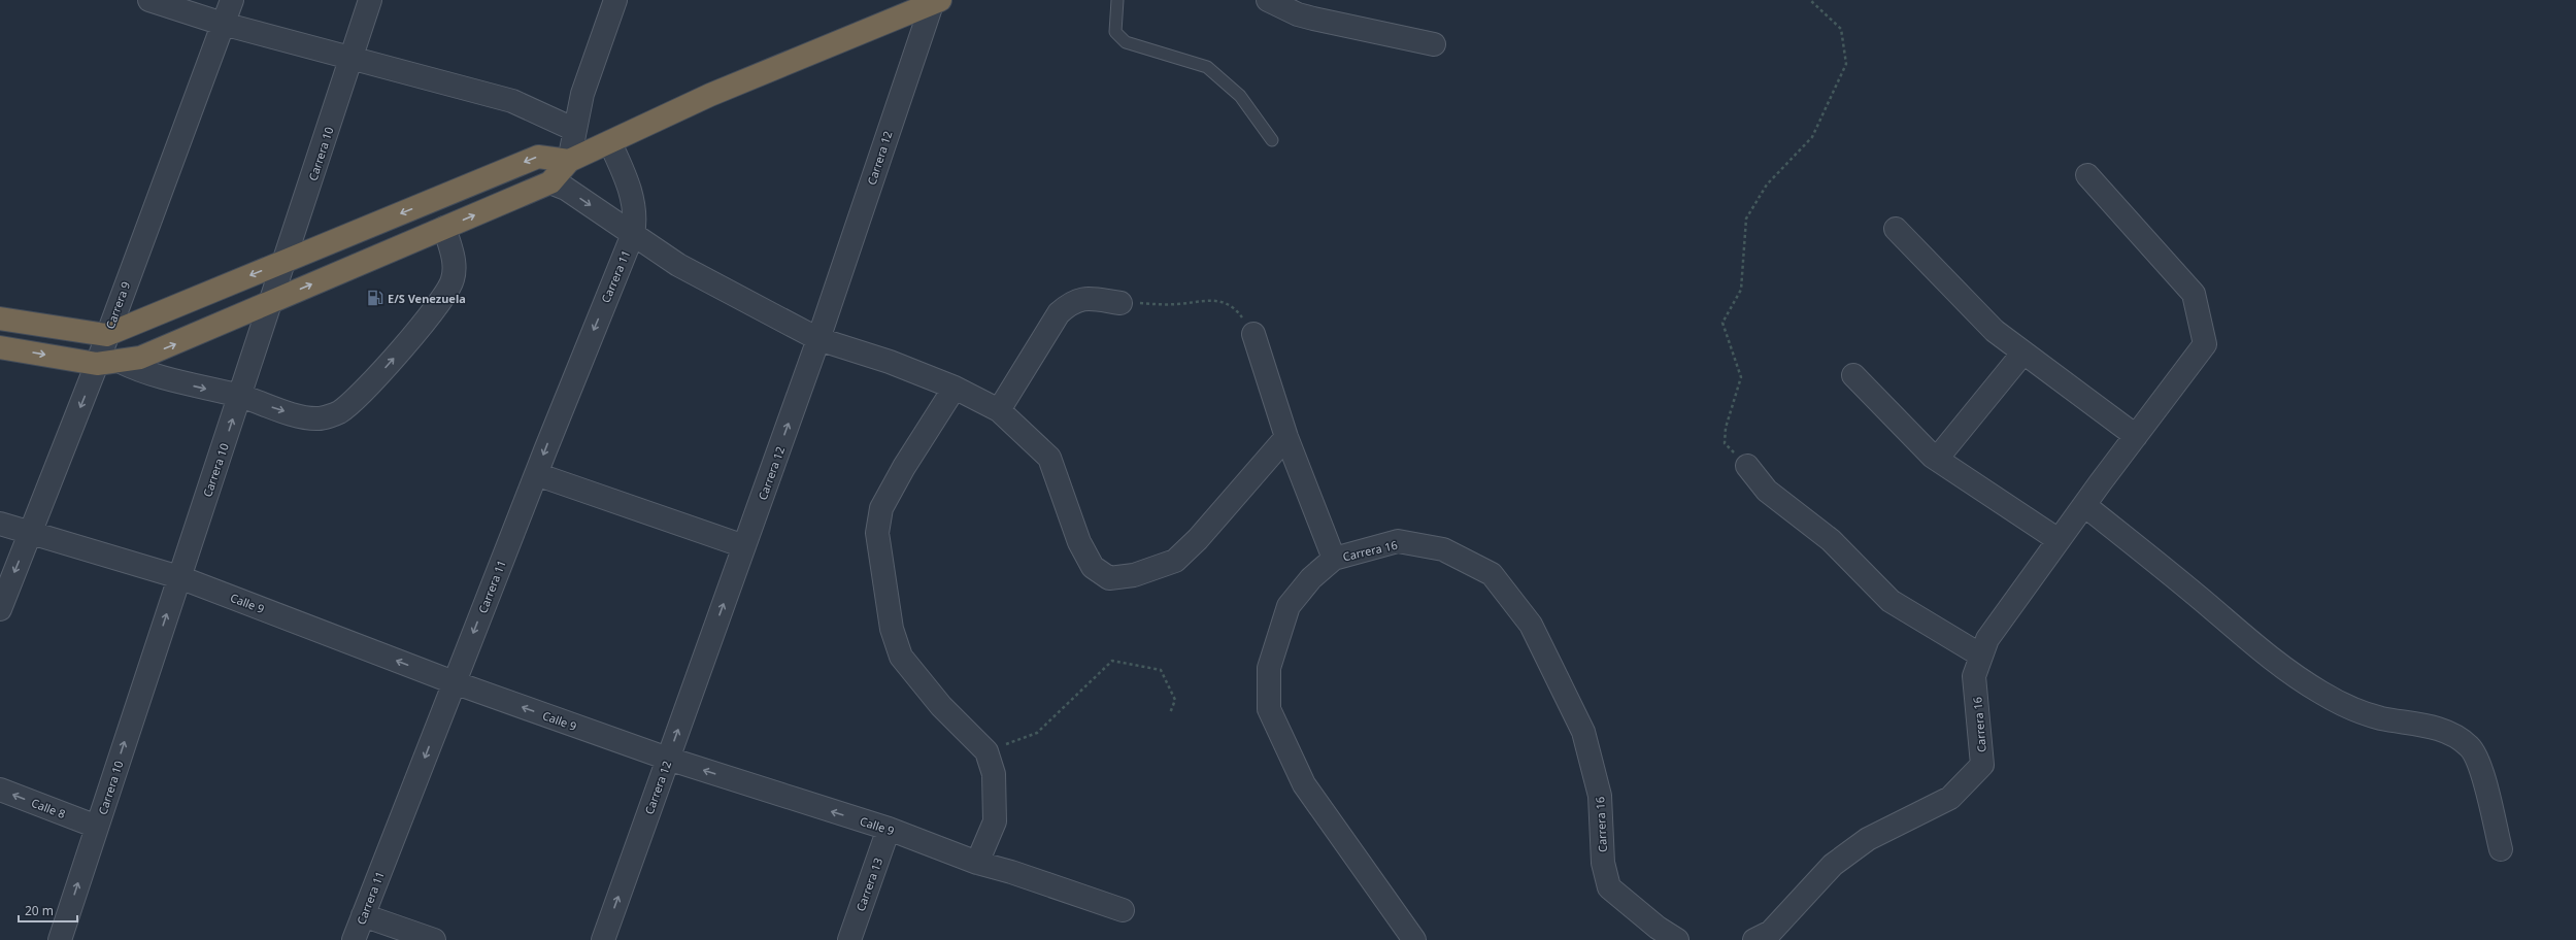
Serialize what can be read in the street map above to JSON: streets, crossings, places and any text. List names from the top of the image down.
{
  "streets": {
    "street": [
      "Carrera 10",
      "Carrera 12",
      "Carrera 11",
      "Carrera 9",
      "Carrera 16",
      "Calle 9",
      "Calle 8",
      "Carrera 13"
    ]
  },
  "crossings": [
    ["Carrera 10", "Calle 9"],
    ["Carrera 10", "Calle 8"],
    ["Carrera 12", "Calle 9"],
    ["Carrera 11", "Calle 9"],
    ["Carrera 9", "Calle 9"],
    ["Calle 9", "Carrera 13"]
  ],
  "one_way": [
    "Carrera 10",
    "Carrera 12",
    "Carrera 11",
    "Carrera 9",
    "Calle 9",
    "Calle 8"
  ],
  "places": {
    "fuel station": ["E/S Venezuela"]
  },
  "scale_bar": "20 m"
}
